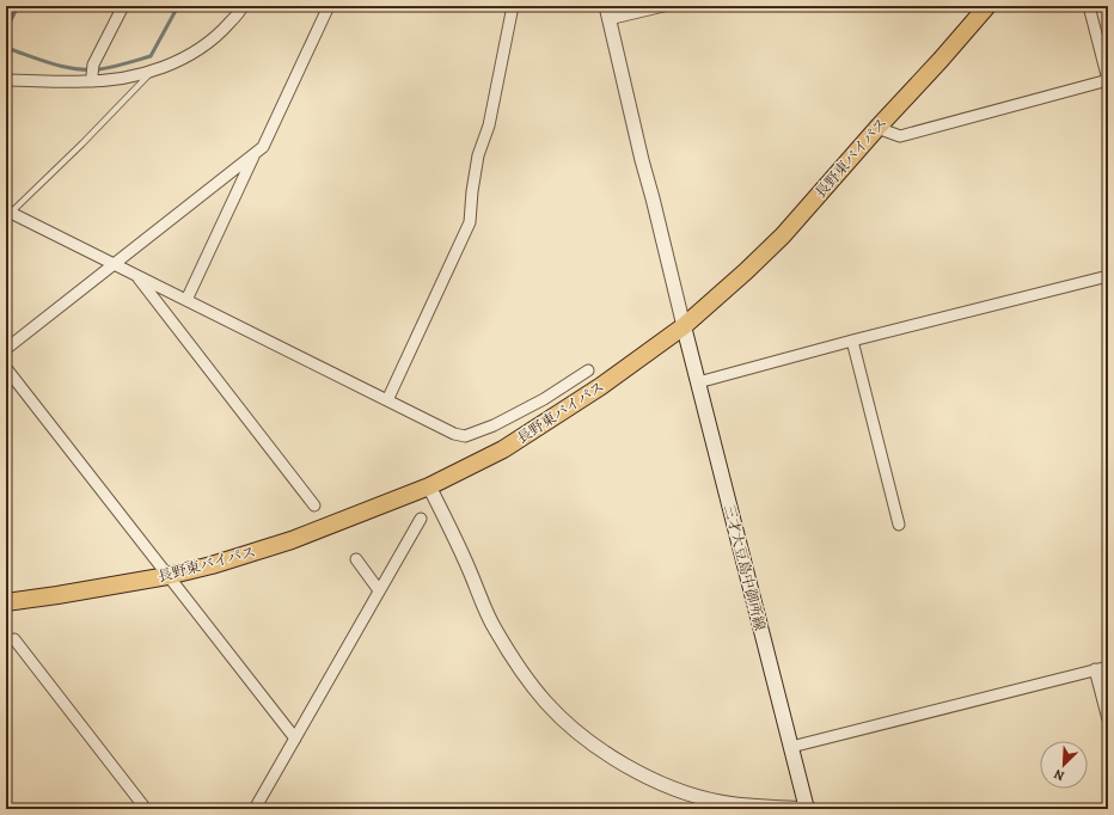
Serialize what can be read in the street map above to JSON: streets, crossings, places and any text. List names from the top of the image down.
{
  "streets": {
    "highway": ["長野東バイパス"],
    "main road": ["三才大豆島中御所線"]
  },
  "crossings": [
    ["長野東バイパス", "三才大豆島中御所線"]
  ],
  "north": "bottom left"
}
